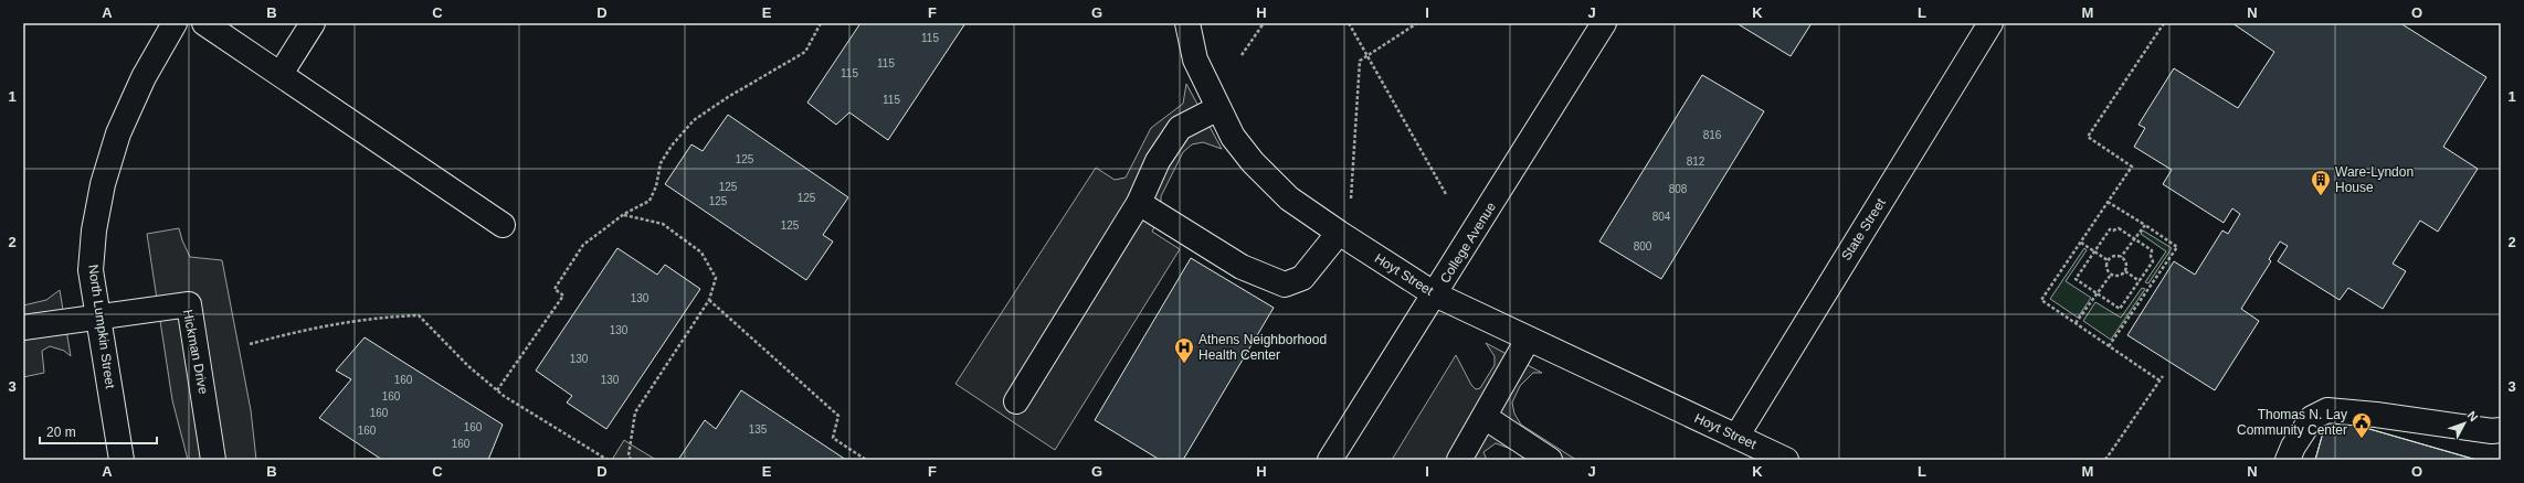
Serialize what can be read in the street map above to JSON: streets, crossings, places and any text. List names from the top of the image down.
{
  "streets": {
    "street": [
      "State Street",
      "College Avenue",
      "Hoyt Street",
      "North Lumpkin Street",
      "Hickman Drive"
    ]
  },
  "crossings": [
    ["State Street", "Hoyt Street"],
    ["College Avenue", "Hoyt Street"],
    ["North Lumpkin Street", "Hickman Drive"]
  ],
  "places": {
    "building": ["Ware-Lyndon House"],
    "hospital": ["Athens Neighborhood Health Center"],
    "public building": ["Thomas N. Lay Community Center"]
  },
  "house_numbers": [
    "115",
    "115",
    "115",
    "115",
    "816",
    "125",
    "812",
    "125",
    "808",
    "125",
    "125",
    "804",
    "125",
    "800",
    "130",
    "130",
    "130",
    "160",
    "130",
    "160",
    "160",
    "160",
    "135",
    "160",
    "160"
  ],
  "scale_bar": "20 m",
  "north": "top right",
  "grid": {
    "columns": [
      "A",
      "B",
      "C",
      "D",
      "E",
      "F",
      "G",
      "H",
      "I",
      "J",
      "K",
      "L",
      "M",
      "N",
      "O"
    ],
    "rows": ["1", "2", "3"]
  }
}
